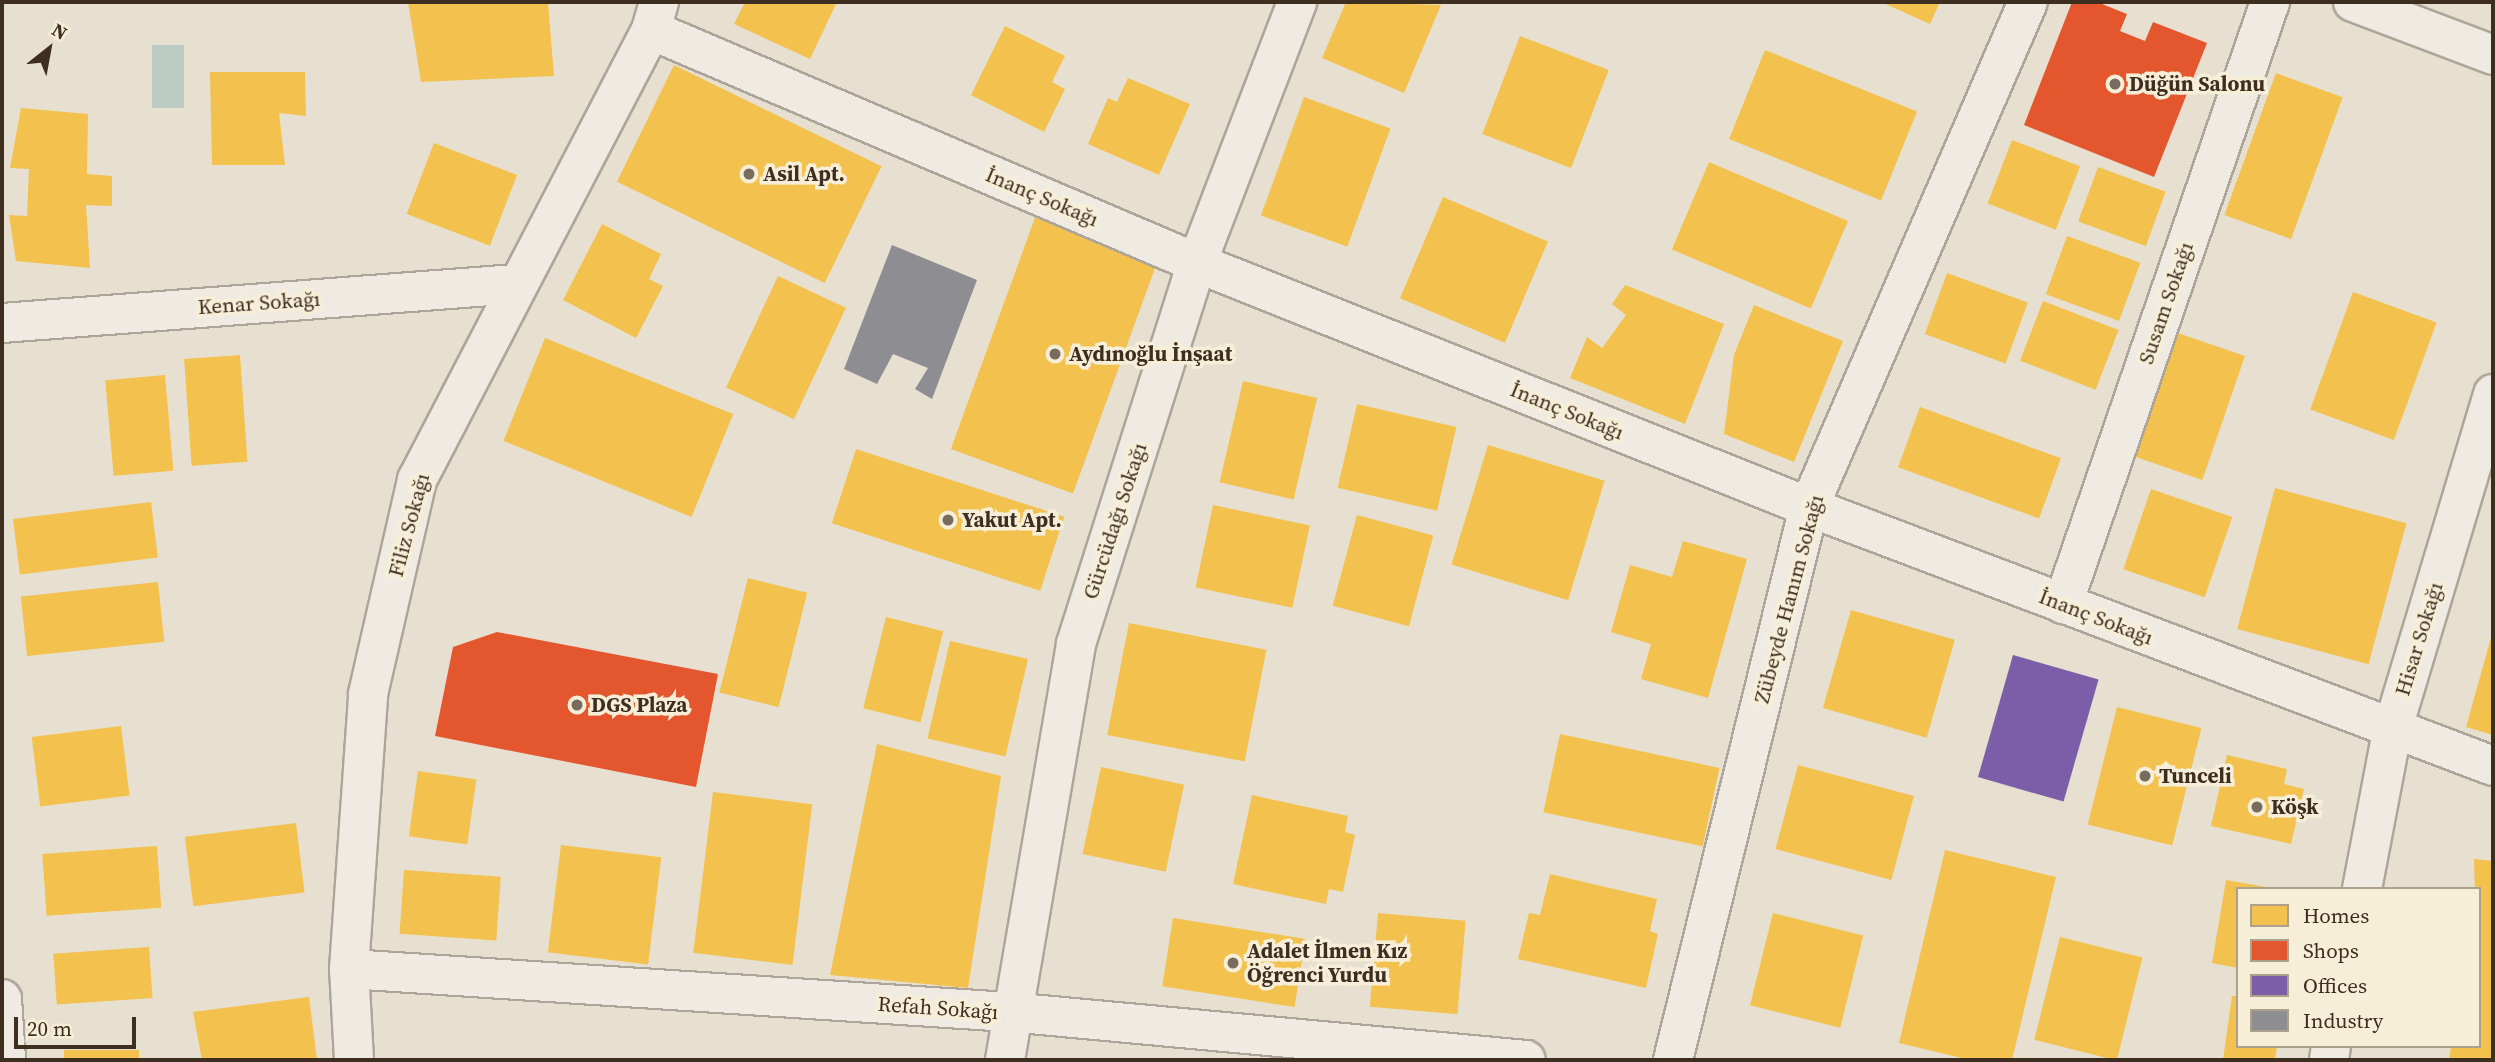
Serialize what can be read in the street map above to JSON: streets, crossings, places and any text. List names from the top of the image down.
{
  "streets": {
    "street": [
      "İnanç Sokağı",
      "Kenar Sokağı",
      "Susam Sokağı",
      "Gürcüdağı Sokağı",
      "Filiz Sokağı",
      "Zübeyde Hanım Sokağı",
      "Hisar Sokağı",
      "Refah Sokağı"
    ]
  },
  "crossings": [
    ["İnanç Sokağı", "Susam Sokağı"],
    ["İnanç Sokağı", "Gürcüdağı Sokağı"],
    ["İnanç Sokağı", "Filiz Sokağı"],
    ["İnanç Sokağı", "Zübeyde Hanım Sokağı"],
    ["İnanç Sokağı", "Hisar Sokağı"],
    ["Kenar Sokağı", "Filiz Sokağı"],
    ["Gürcüdağı Sokağı", "Refah Sokağı"],
    ["Filiz Sokağı", "Refah Sokağı"]
  ],
  "places": [
    "Düğün Salonu",
    "Asil Apt.",
    "Aydınoğlu İnşaat",
    "Yakut Apt.",
    "DGS Plaza",
    "Tunceli",
    "Köşk",
    "Adalet İlmen Kız Öğrenci Yurdu"
  ],
  "legend": [
    "Homes",
    "Shops",
    "Offices",
    "Industry"
  ],
  "scale_bar": "20 m",
  "north": "top right"
}
